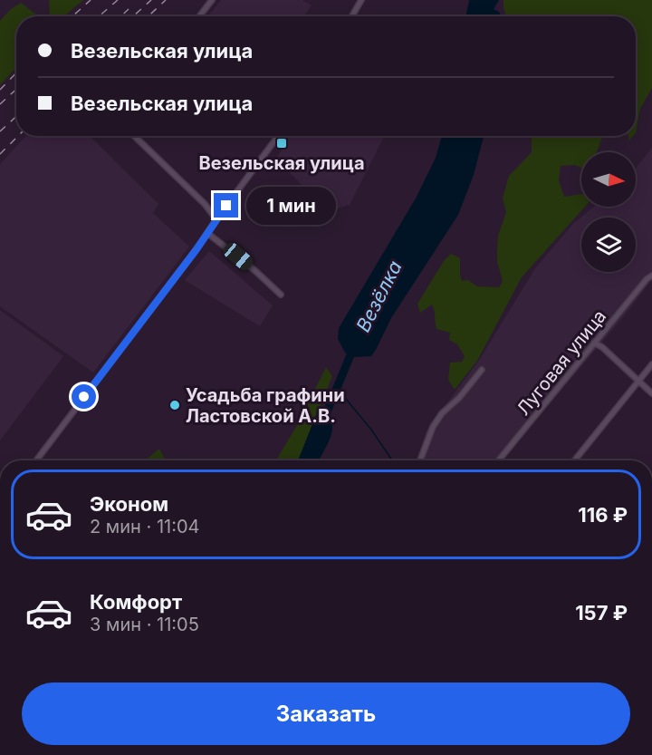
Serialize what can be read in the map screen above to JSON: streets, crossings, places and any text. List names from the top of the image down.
{
  "streets": {
    "street": ["Луговая улица"]
  },
  "water": ["Везёлка"],
  "places": {
    "transit": ["Везельская улица"],
    "other": ["Усадьба графини Ластовской А.В."]
  },
  "north": "right",
  "page": {
    "banner": ["Везельская улица", "Везельская улица"],
    "bubble": "1 мин",
    "list": [
      {
        "name": "Эконом",
        "note": "2 мин · 11:04",
        "value": "116 ₽"
      },
      {
        "name": "Комфорт",
        "note": "3 мин · 11:05",
        "value": "157 ₽"
      }
    ],
    "buttons": "Заказать"
  }
}
